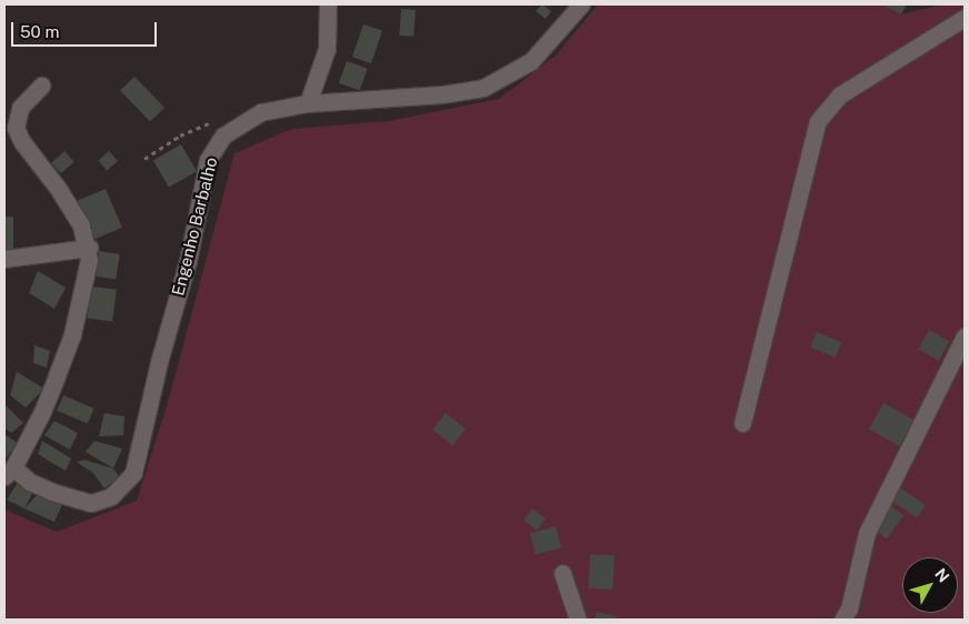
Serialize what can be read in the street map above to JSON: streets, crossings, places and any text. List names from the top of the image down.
{
  "streets": {
    "street": ["Engenho Barbalho"]
  },
  "scale_bar": "50 m",
  "north": "top right"
}
